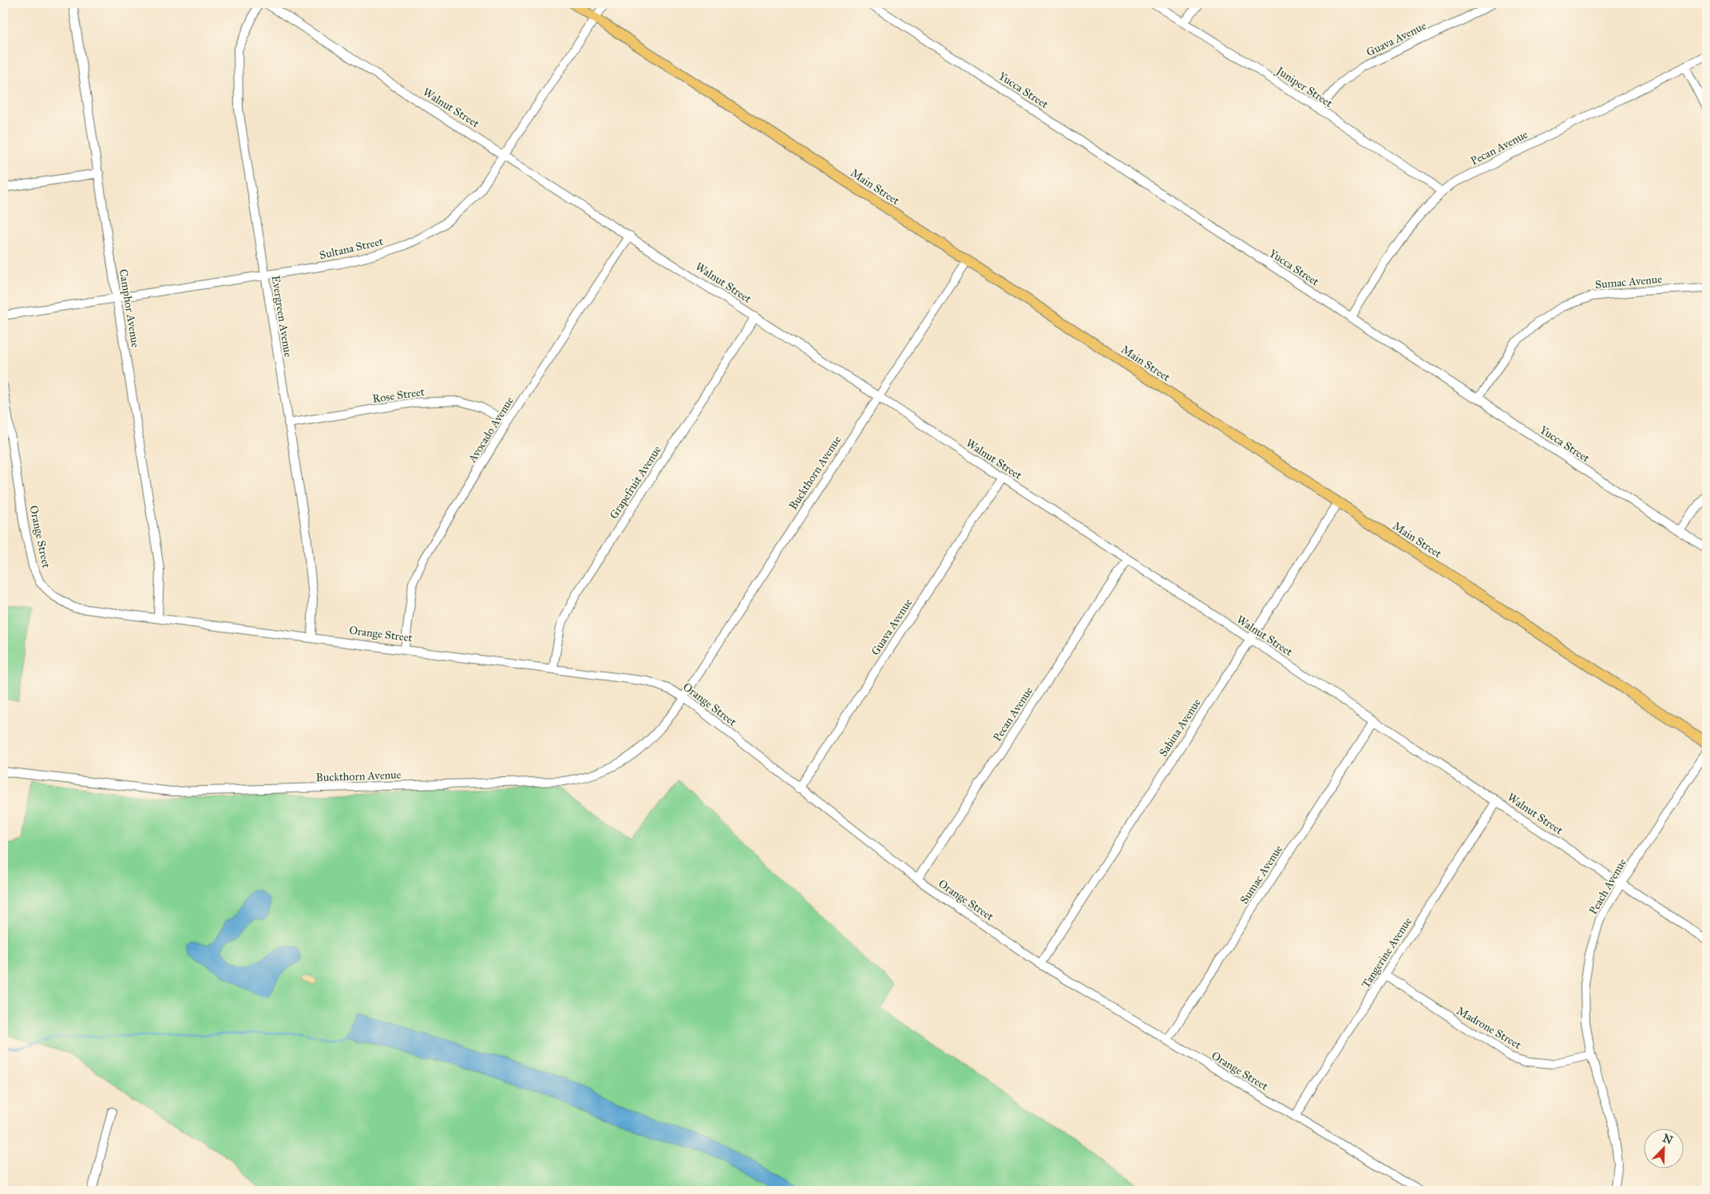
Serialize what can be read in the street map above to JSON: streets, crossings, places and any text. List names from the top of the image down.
{
  "streets": {
    "main road": ["Main Street"],
    "street": [
      "Guava Avenue",
      "Juniper Street",
      "Yucca Street",
      "Walnut Street",
      "Pecan Avenue",
      "Sultana Street",
      "Sumac Avenue",
      "Camphor Avenue",
      "Evergreen Avenue",
      "Rose Street",
      "Avocado Avenue",
      "Buckthorn Avenue",
      "Grapefruit Avenue",
      "Orange Street",
      "Sabina Avenue",
      "Peach Avenue",
      "Tangerine Avenue",
      "Madrone Street"
    ]
  },
  "crossings": [
    ["Guava Avenue", "Juniper Street"],
    ["Guava Avenue", "Walnut Street"],
    ["Guava Avenue", "Orange Street"],
    ["Juniper Street", "Pecan Avenue"],
    ["Yucca Street", "Pecan Avenue"],
    ["Yucca Street", "Sumac Avenue"],
    ["Walnut Street", "Pecan Avenue"],
    ["Walnut Street", "Sultana Street"],
    ["Walnut Street", "Sumac Avenue"],
    ["Walnut Street", "Avocado Avenue"],
    ["Walnut Street", "Buckthorn Avenue"],
    ["Walnut Street", "Grapefruit Avenue"],
    ["Walnut Street", "Sabina Avenue"],
    ["Walnut Street", "Peach Avenue"],
    ["Walnut Street", "Tangerine Avenue"],
    ["Pecan Avenue", "Orange Street"],
    ["Main Street", "Sultana Street"],
    ["Main Street", "Buckthorn Avenue"],
    ["Main Street", "Sabina Avenue"],
    ["Sultana Street", "Camphor Avenue"],
    ["Sultana Street", "Evergreen Avenue"],
    ["Sumac Avenue", "Orange Street"],
    ["Camphor Avenue", "Orange Street"],
    ["Evergreen Avenue", "Rose Street"],
    ["Evergreen Avenue", "Orange Street"],
    ["Rose Street", "Avocado Avenue"],
    ["Avocado Avenue", "Orange Street"],
    ["Buckthorn Avenue", "Orange Street"],
    ["Grapefruit Avenue", "Orange Street"],
    ["Orange Street", "Sabina Avenue"],
    ["Orange Street", "Tangerine Avenue"],
    ["Peach Avenue", "Madrone Street"],
    ["Tangerine Avenue", "Madrone Street"]
  ],
  "north": "top right"
}
